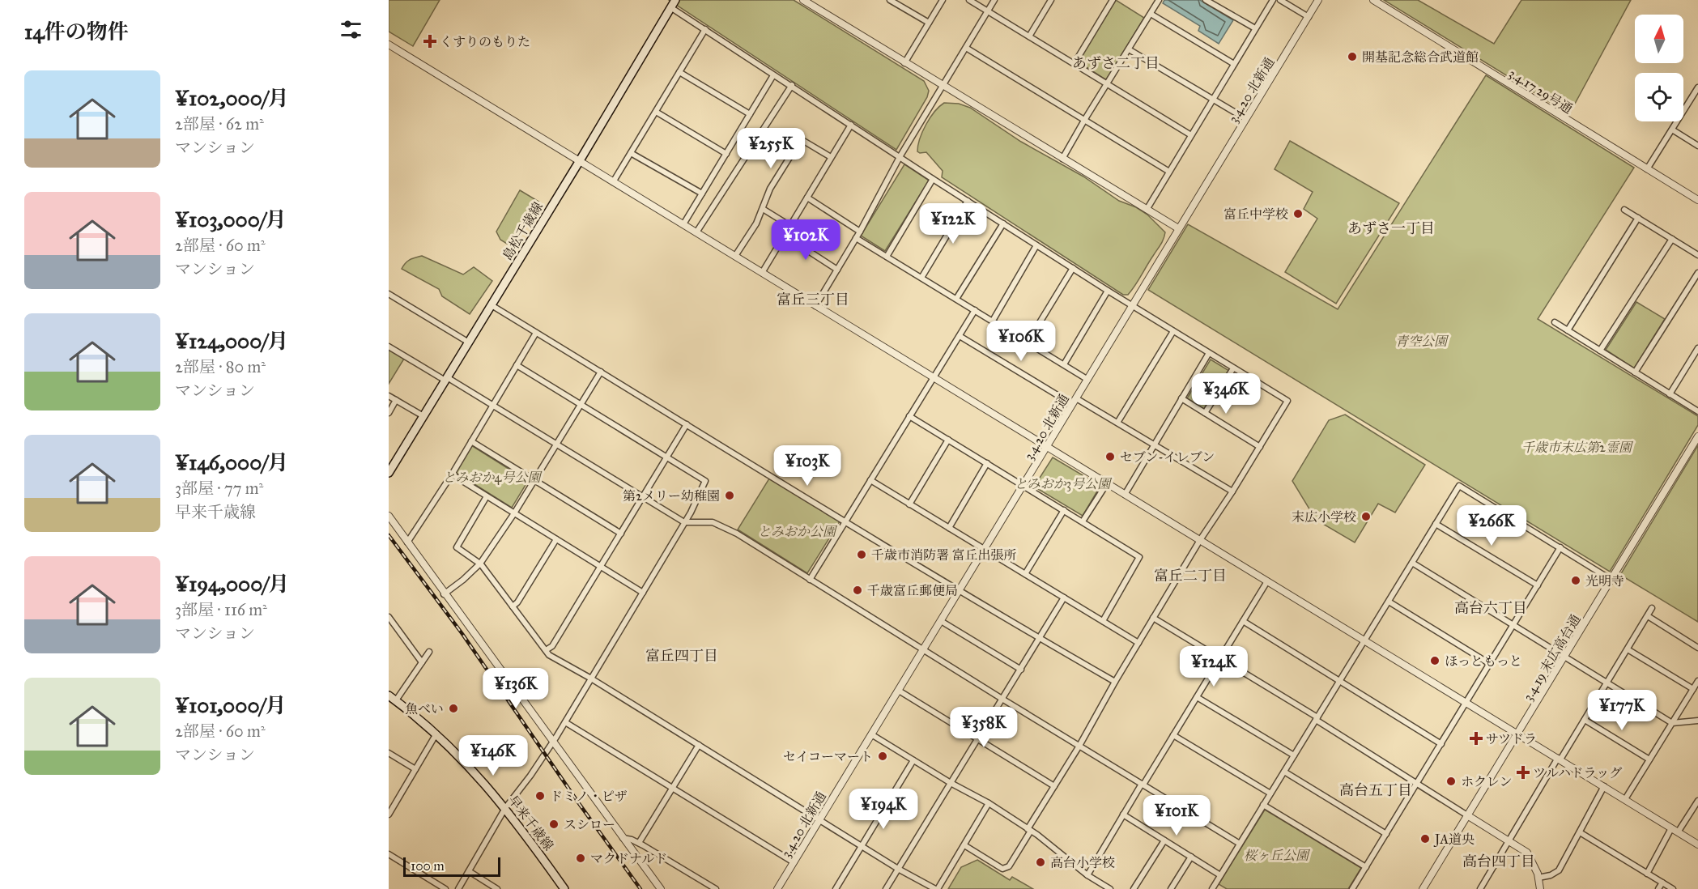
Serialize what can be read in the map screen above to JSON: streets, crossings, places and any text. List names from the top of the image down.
{
  "streets": {
    "main road": ["島松千歳線", "早来千歳線"],
    "street": ["3.4.20 北新通", "3.4.17 29号通", "3.4.19 末広高台通"]
  },
  "districts": [
    "あずさ二丁目",
    "あずさ一丁目",
    "富丘三丁目",
    "富丘二丁目",
    "高台六丁目",
    "富丘四丁目",
    "高台五丁目",
    "高台四丁目"
  ],
  "parks": [
    "青空公園",
    "千歳市末広第2霊園",
    "とみおか4号公園",
    "とみおか3号公園",
    "とみおか公園",
    "桜ヶ丘公園"
  ],
  "places": {
    "health": ["くすりのもりた", "サツドラ", "ツルハドラッグ"],
    "other": [
      "開基記念総合武道館",
      "富丘中学校",
      "セブン-イレブン",
      "第2メリー幼稚園",
      "末広小学校",
      "千歳市消防署 富丘出張所",
      "光明寺",
      "千歳富丘郵便局",
      "ほっともっと",
      "魚べい",
      "セイコーマート",
      "ホクレン",
      "ドミノ・ピザ",
      "スシロー",
      "JA道央",
      "マクドナルド",
      "高台小学校"
    ]
  },
  "scale_bar": "100 m",
  "north": "top",
  "page": {
    "heading": "14件の物件",
    "list": [
      {
        "name": "¥102,000/月",
        "note": "2部屋 · 62 m² · マンション"
      },
      {
        "name": "¥103,000/月",
        "note": "2部屋 · 60 m² · マンション"
      },
      {
        "name": "¥124,000/月",
        "note": "2部屋 · 80 m² · マンション"
      },
      {
        "name": "¥146,000/月",
        "note": "3部屋 · 77 m² · 早来千歳線"
      },
      {
        "name": "¥194,000/月",
        "note": "3部屋 · 116 m² · マンション"
      },
      {
        "name": "¥101,000/月",
        "note": "2部屋 · 60 m² · マンション"
      }
    ],
    "price": [
      "¥255K",
      "¥122K",
      "¥102K",
      "¥106K",
      "¥346K",
      "¥103K",
      "¥266K",
      "¥124K",
      "¥136K",
      "¥177K",
      "¥358K",
      "¥146K",
      "¥194K",
      "¥101K"
    ],
    "scale": "100 m"
  }
}
